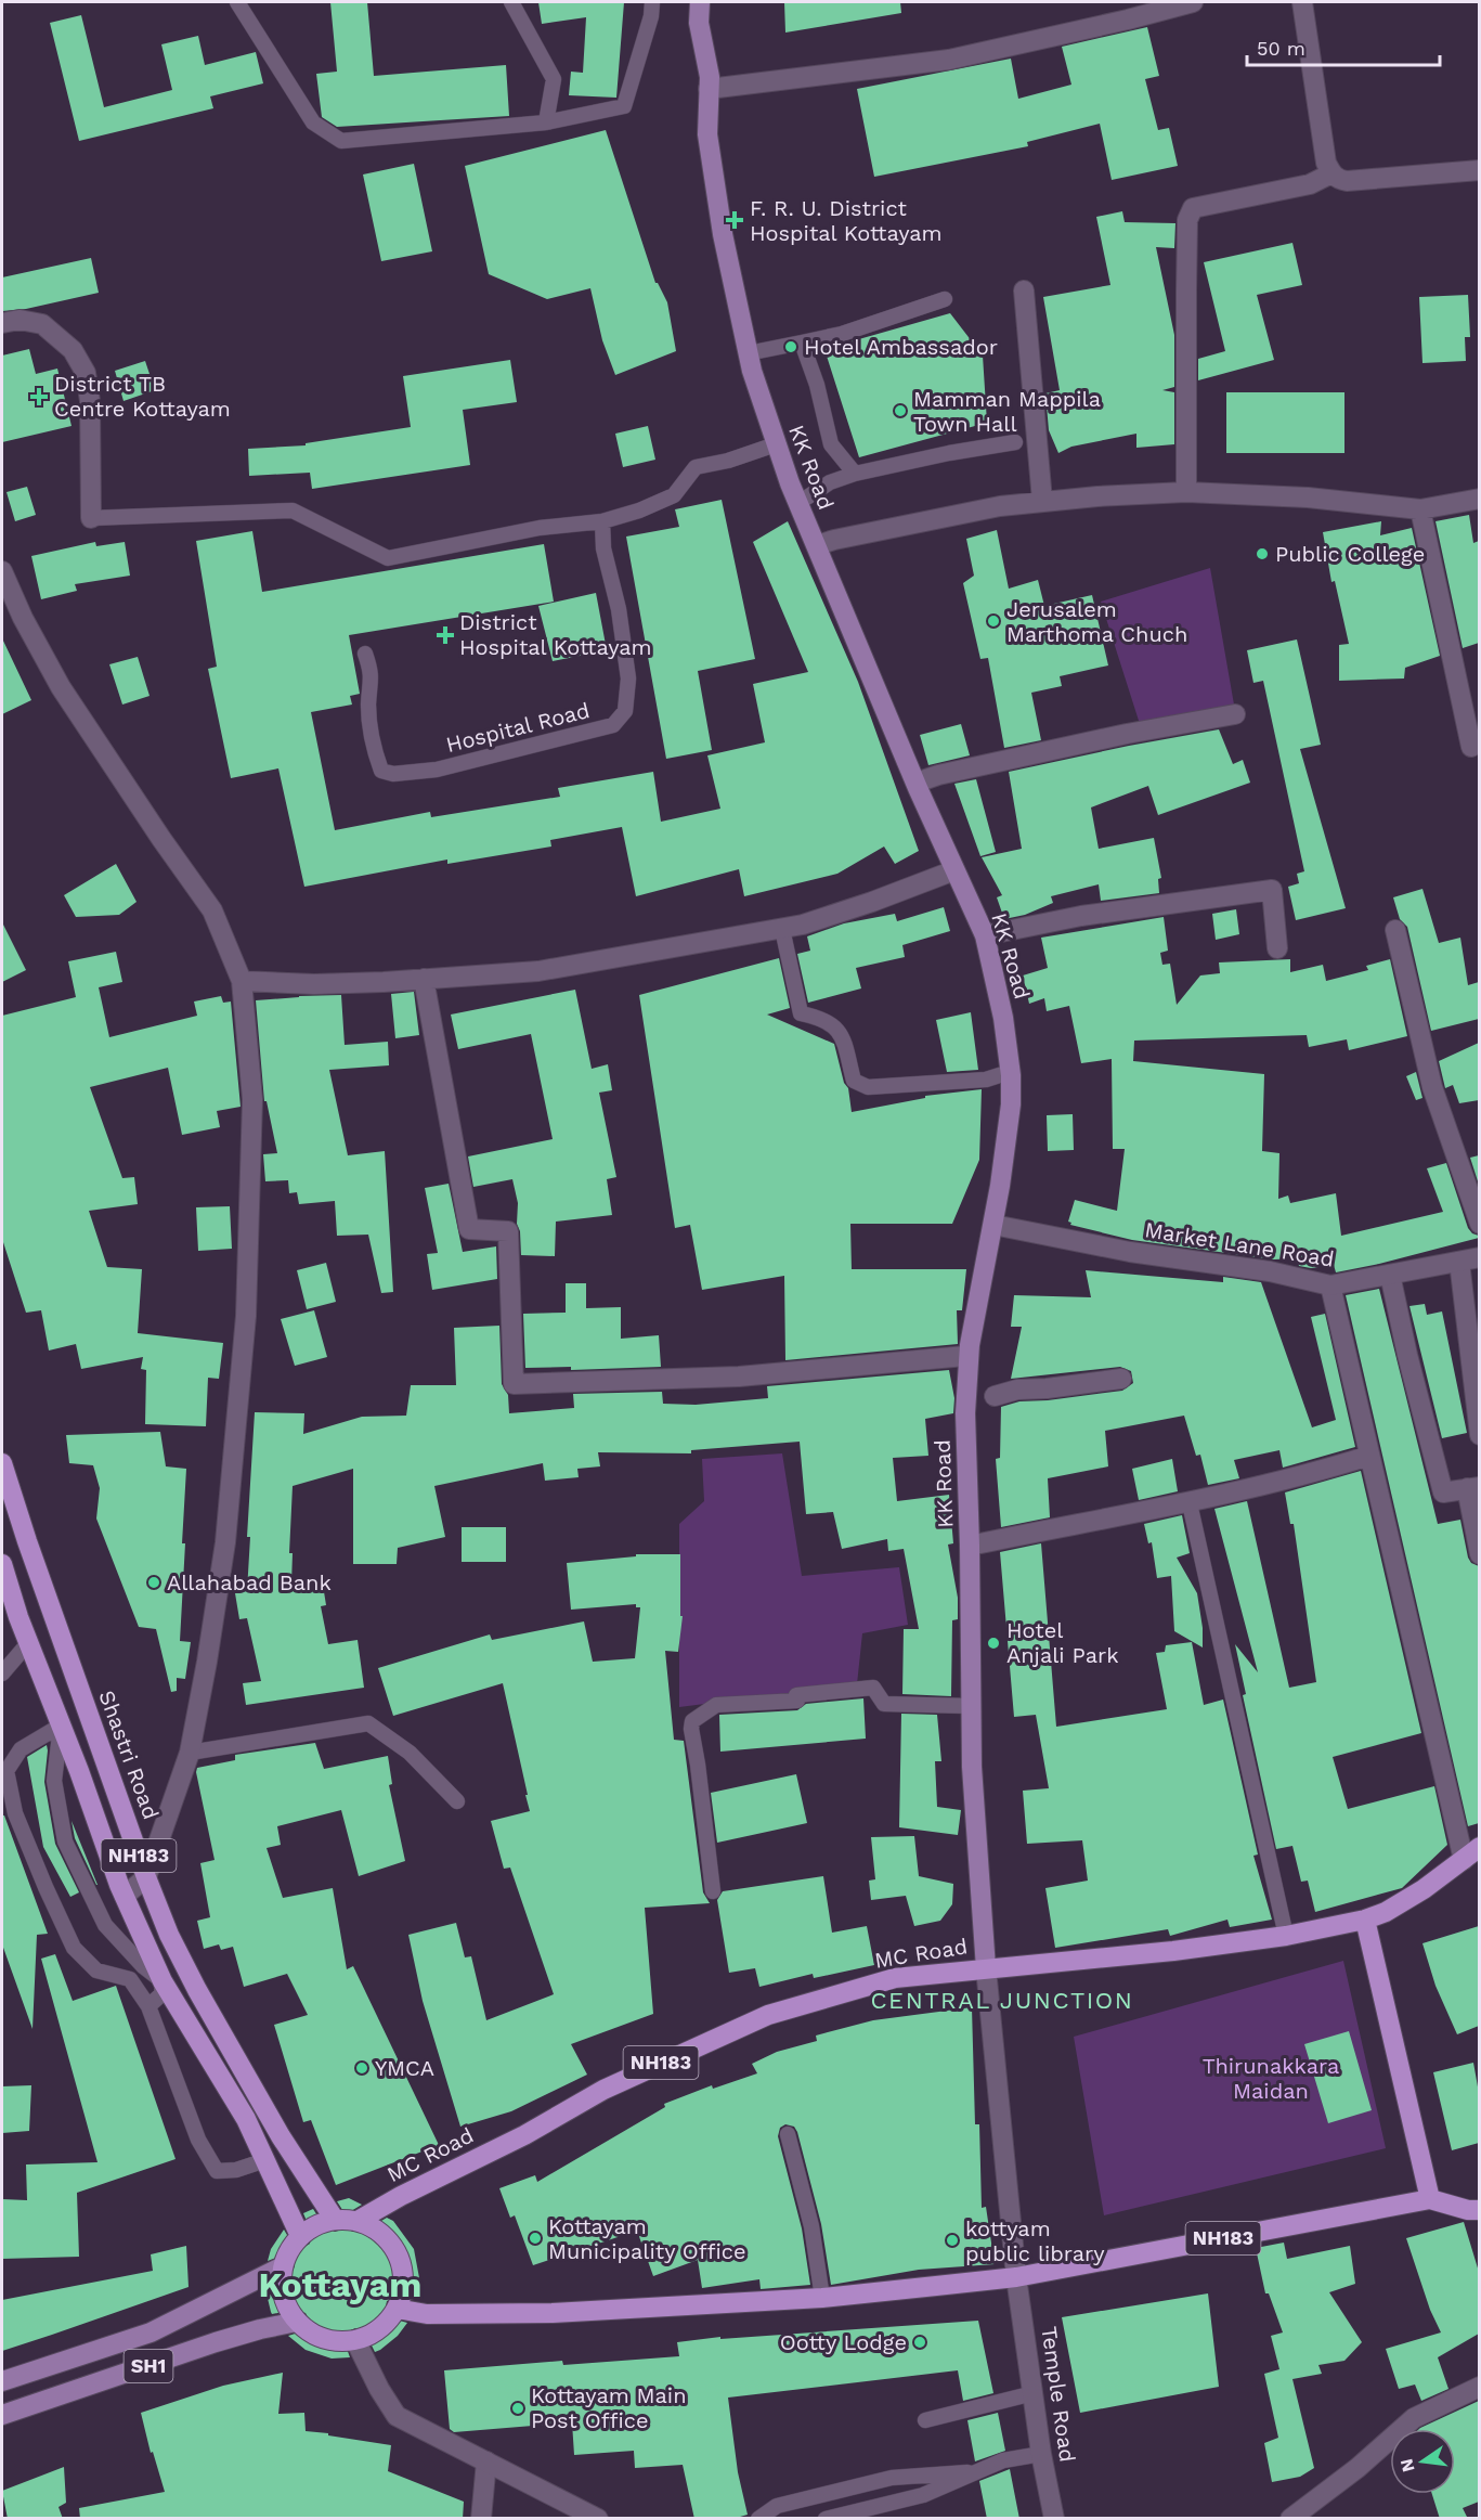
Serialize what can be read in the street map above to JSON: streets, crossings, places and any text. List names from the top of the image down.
{
  "streets": {
    "highway": ["Shastri Road", "NH183", "MC Road"],
    "main road": ["KK Road", "SH1"],
    "street": ["Market Lane Road", "Temple Road"],
    "lane": ["Hospital Road"]
  },
  "crossings": [
    ["KK Road", "Market Lane Road"],
    ["KK Road", "MC Road"],
    ["KK Road", "Temple Road"],
    ["Shastri Road", "NH183"],
    ["Shastri Road", "MC Road"],
    ["Shastri Road", "SH1"],
    ["NH183", "MC Road"],
    ["NH183", "SH1"],
    ["NH183", "Temple Road"],
    ["MC Road", "SH1"],
    ["MC Road", "Temple Road"]
  ],
  "districts": ["CENTRAL JUNCTION", "Kottayam"],
  "parks": ["Thirunakkara Maidan"],
  "places": {
    "health": ["F. R. U. District Hospital Kottayam", "District TB Centre Kottayam", "District Hospital Kottayam"],
    "other": [
      "Hotel Ambassador",
      "Mamman Mappila Town Hall",
      "Public College",
      "Jerusalem Marthoma Chuch",
      "Allahabad Bank",
      "Hotel Anjali Park",
      "YMCA",
      "Kottayam Municipality Office",
      "kottyam public library",
      "Ootty Lodge",
      "Kottayam Main Post Office"
    ]
  },
  "scale_bar": "50 m",
  "north": "left"
}
